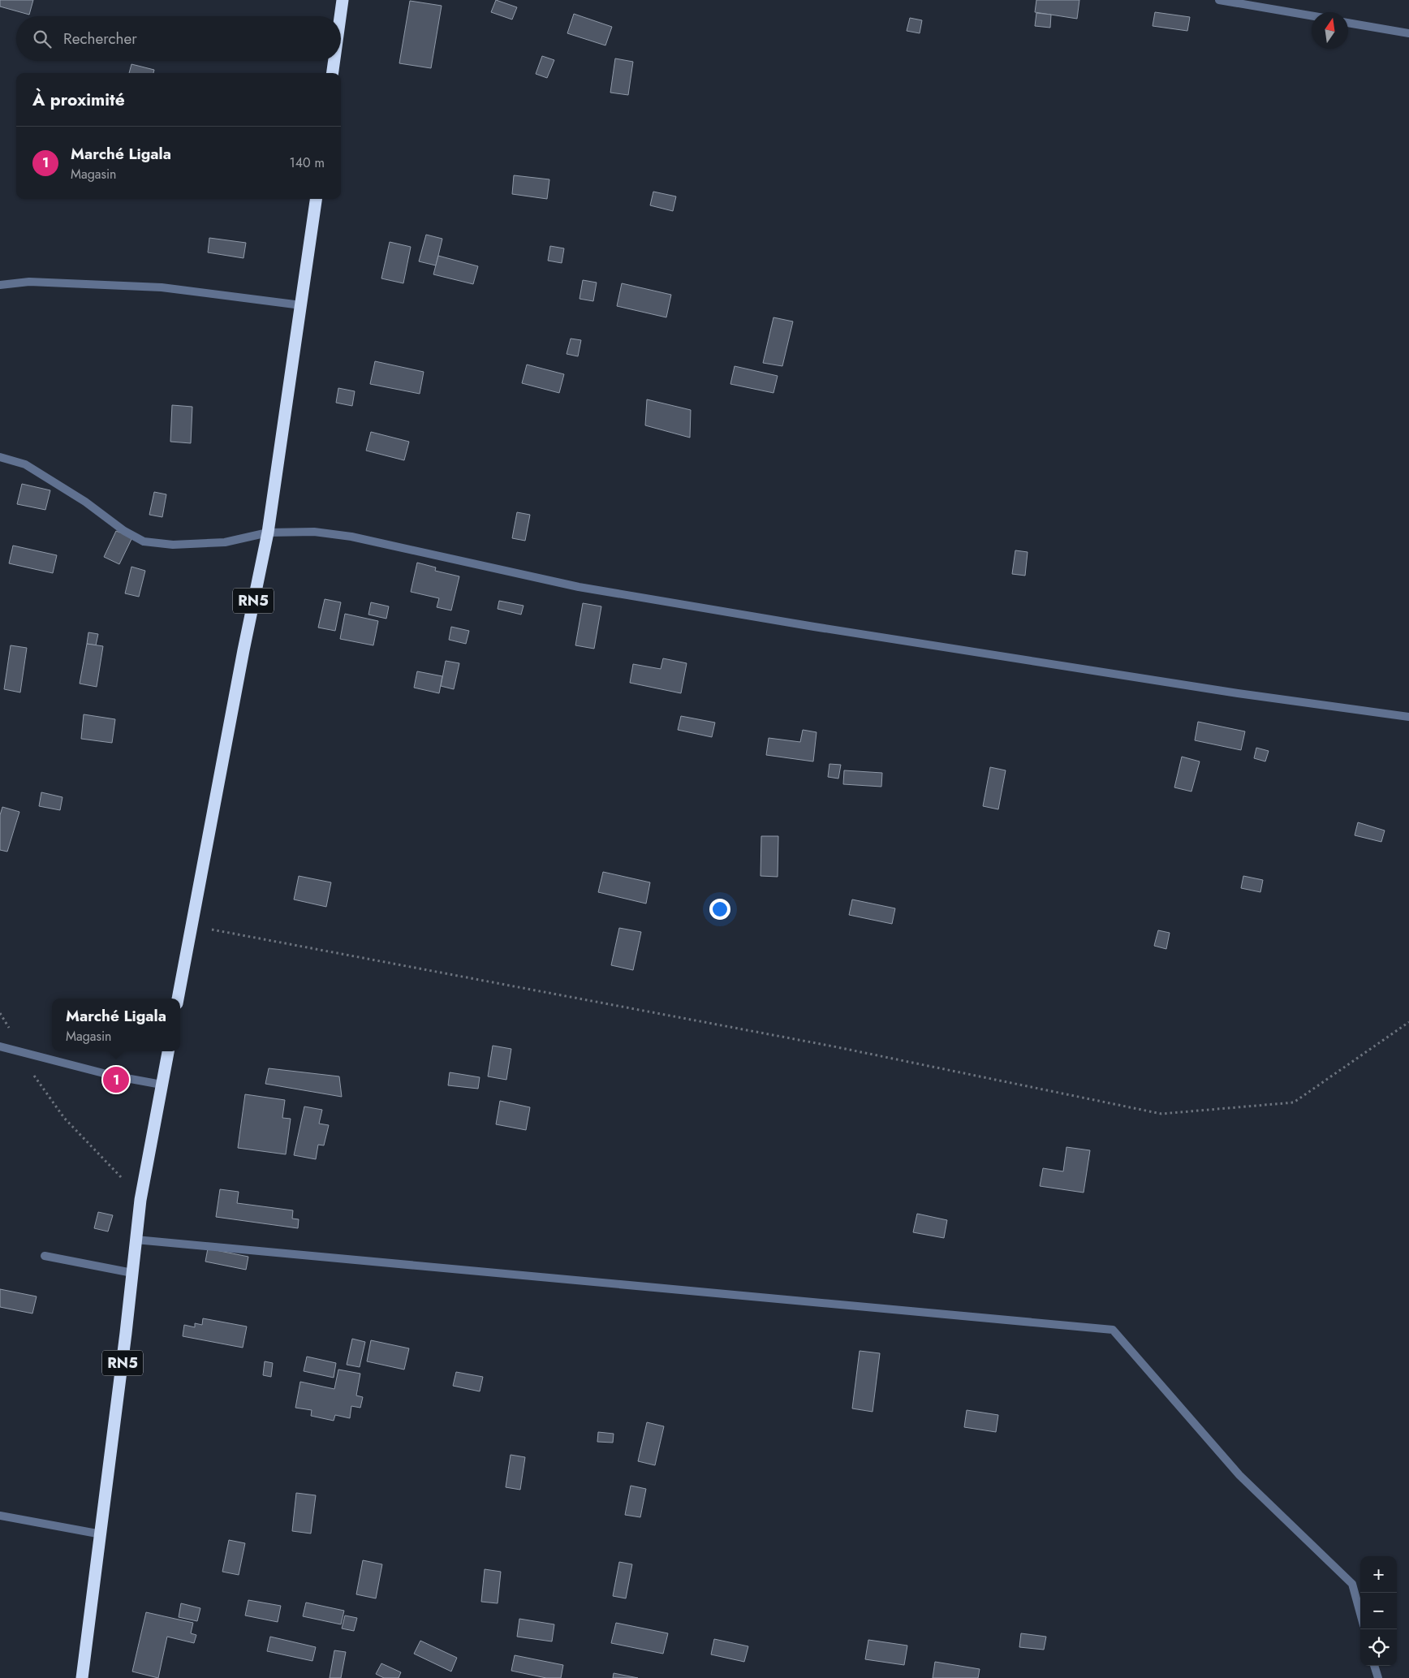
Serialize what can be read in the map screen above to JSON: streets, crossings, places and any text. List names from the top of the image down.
{
  "streets": {
    "highway": ["RN5"]
  },
  "north": "top",
  "page": {
    "search": "Rechercher",
    "heading": "À proximité",
    "list": [
      {
        "mark": "1",
        "name": "Marché Ligala",
        "note": "Magasin",
        "value": "140 m"
      }
    ],
    "popup": ["Marché Ligala", "Magasin"],
    "pins": "1",
    "map_buttons": ["+", "−"]
  }
}
